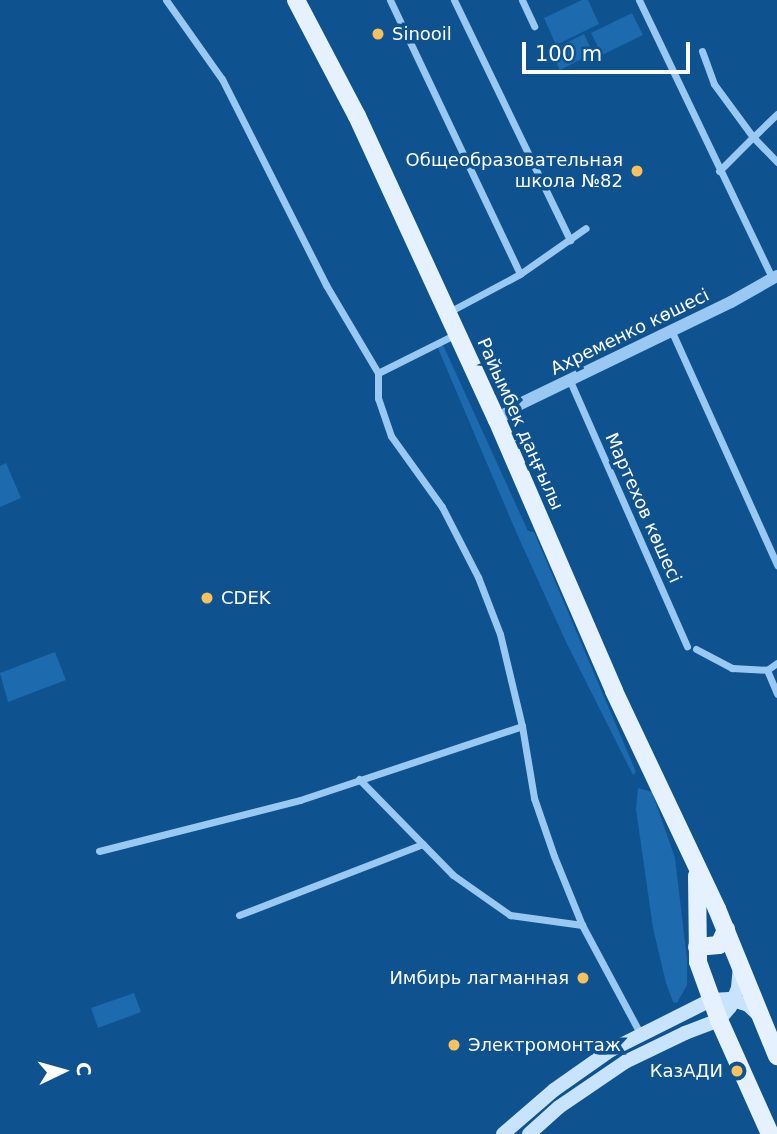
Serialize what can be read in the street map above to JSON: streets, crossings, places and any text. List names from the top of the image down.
{
  "streets": {
    "main road": ["Райымбек даңғылы"],
    "street": ["Ахременко көшесі", "Мартехов көшесі"]
  },
  "crossings": [
    ["Ахременко көшесі", "Райымбек даңғылы"],
    ["Ахременко көшесі", "Мартехов көшесі"]
  ],
  "places": [
    "Sinooil",
    "Общеобразовательная школа №82",
    "CDEK",
    "Имбирь лагманная",
    "Электромонтаж",
    "КазАДИ"
  ],
  "scale_bar": "100 m",
  "north": "right"
}
